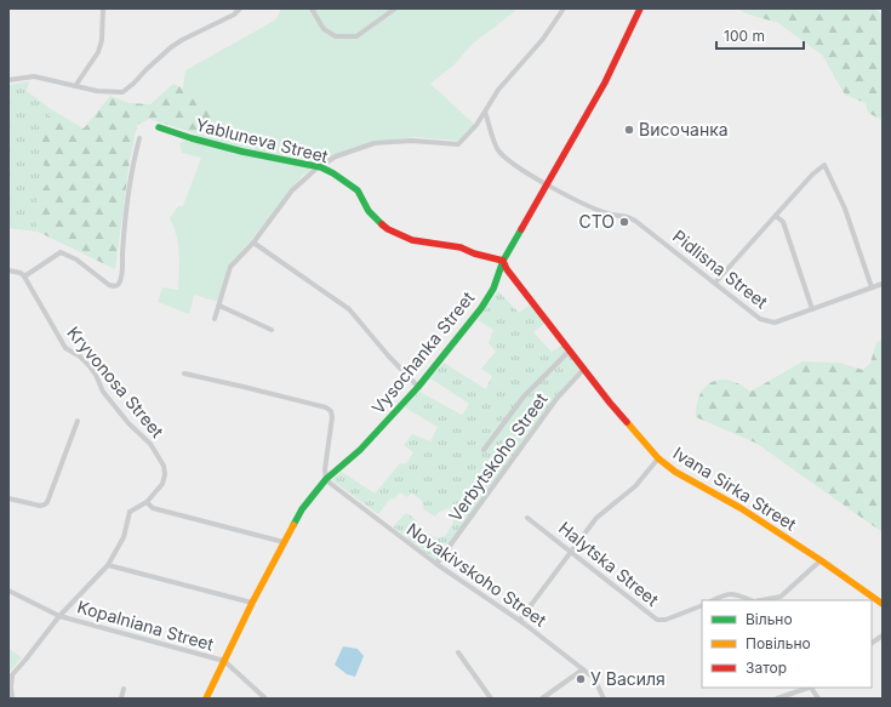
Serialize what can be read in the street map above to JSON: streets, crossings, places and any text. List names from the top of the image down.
{
  "streets": {
    "street": [
      "Yabluneva Street",
      "Pidlisna Street",
      "Vysochanka Street",
      "Kryvonosa Street",
      "Verbytskoho Street",
      "Ivana Sirka Street",
      "Halytska Street",
      "Novakivskoho Street",
      "Kopalniana Street"
    ]
  },
  "crossings": [
    ["Yabluneva Street", "Vysochanka Street"],
    ["Yabluneva Street", "Ivana Sirka Street"],
    ["Pidlisna Street", "Vysochanka Street"],
    ["Vysochanka Street", "Ivana Sirka Street"],
    ["Vysochanka Street", "Novakivskoho Street"],
    ["Vysochanka Street", "Kopalniana Street"],
    ["Kryvonosa Street", "Kopalniana Street"],
    ["Verbytskoho Street", "Ivana Sirka Street"],
    ["Verbytskoho Street", "Novakivskoho Street"]
  ],
  "places": ["Височанка", "СТО", "У Василя"],
  "legend": ["Вільно", "Повільно", "Затор"],
  "scale_bar": "100 m"
}
